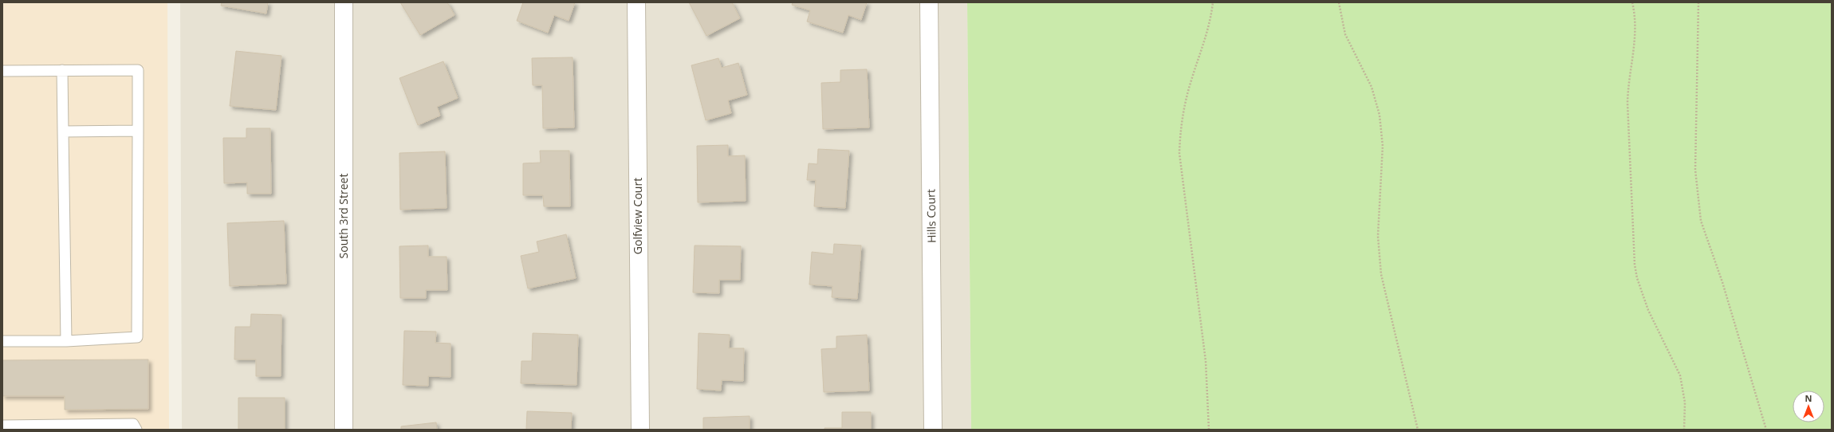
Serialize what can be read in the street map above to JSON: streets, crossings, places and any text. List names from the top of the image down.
{
  "streets": {
    "street": ["South 3rd Street", "Golfview Court", "Hills Court"]
  },
  "north": "top"
}
